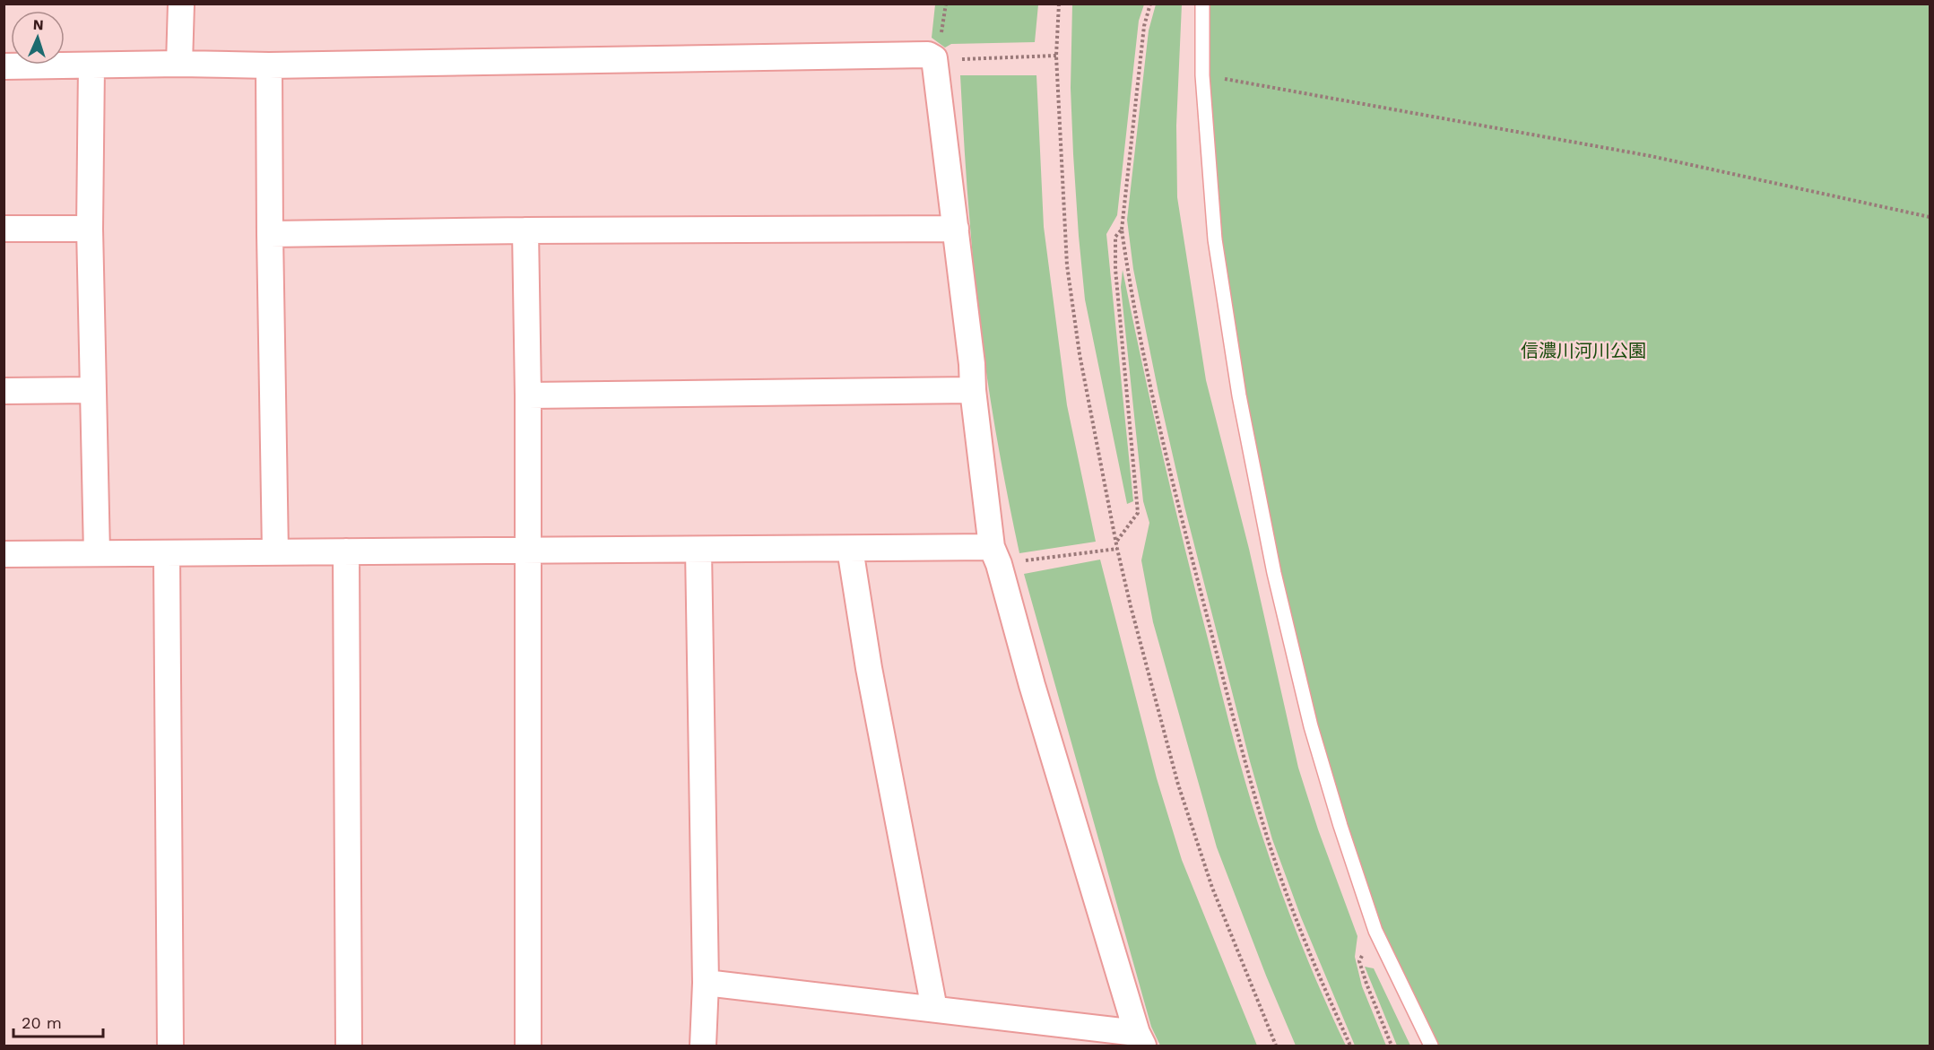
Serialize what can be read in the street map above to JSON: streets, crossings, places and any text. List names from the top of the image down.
{
  "parks": ["信濃川河川公園"],
  "scale_bar": "20 m",
  "north": "top"
}
